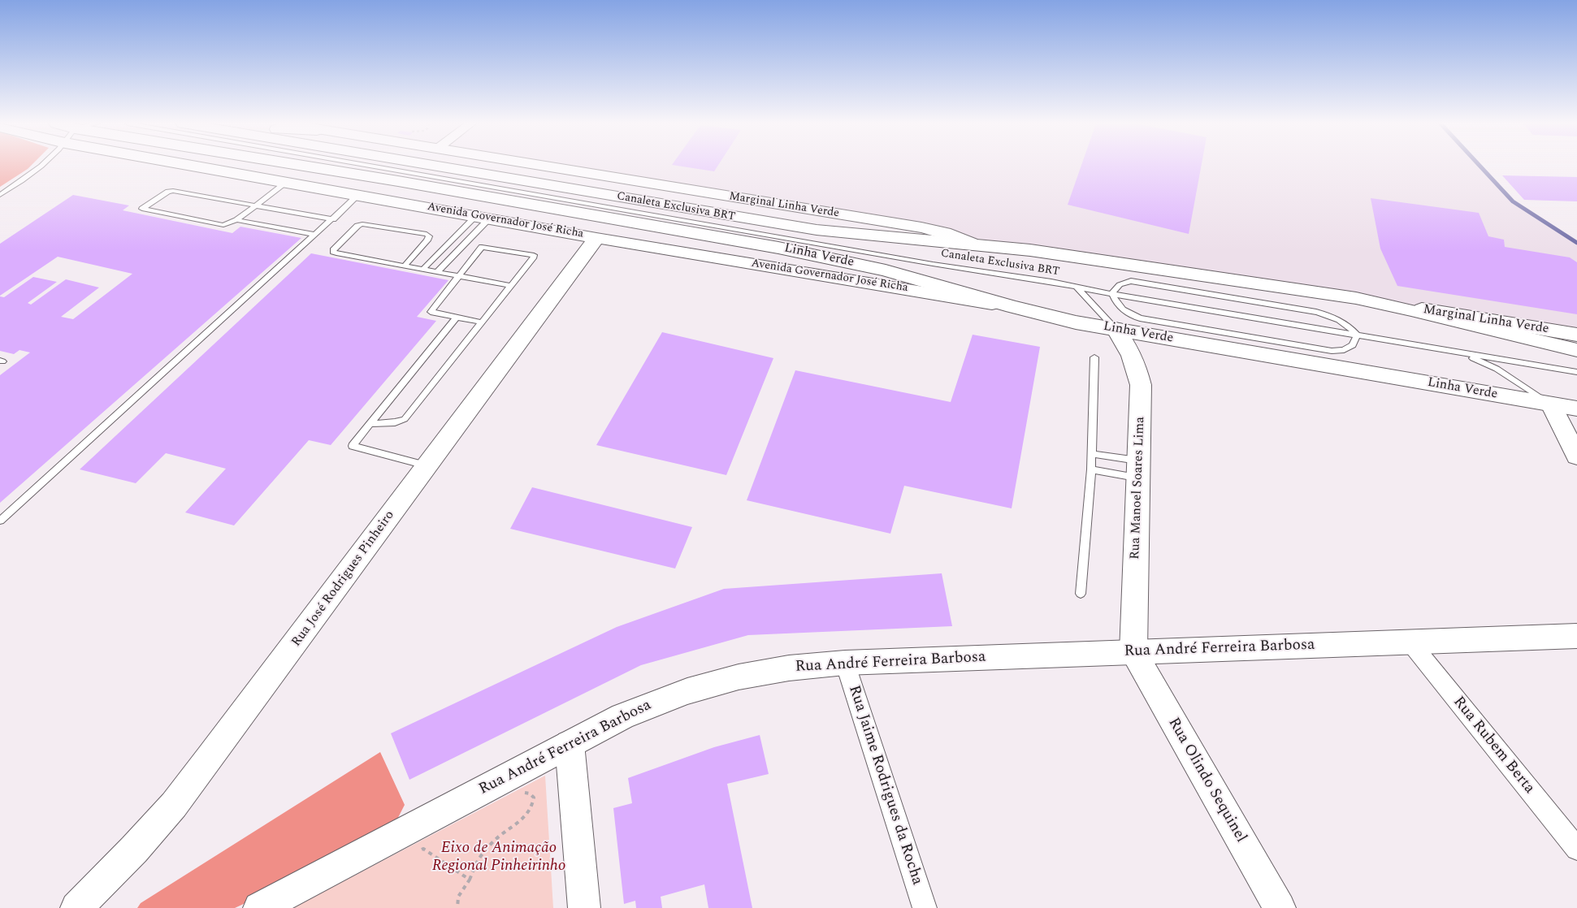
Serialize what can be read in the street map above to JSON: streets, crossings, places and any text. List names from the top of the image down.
{
  "streets": {
    "main road": [
      "Marginal Linha Verde",
      "Avenida Governador José Richa",
      "Linha Verde",
      "Rua Manoel Soares Lima",
      "Rua José Rodrigues Pinheiro",
      "Rua André Ferreira Barbosa",
      "Rua Olindo Sequinel"
    ],
    "street": ["Rua Rubem Berta", "Rua Jaime Rodrigues da Rocha"],
    "lane": ["Canaleta Exclusiva BRT"]
  },
  "crossings": [
    ["Marginal Linha Verde", "Linha Verde"],
    ["Canaleta Exclusiva BRT", "Linha Verde"],
    ["Canaleta Exclusiva BRT", "Rua Manoel Soares Lima"],
    ["Avenida Governador José Richa", "Linha Verde"],
    ["Avenida Governador José Richa", "Rua José Rodrigues Pinheiro"],
    ["Linha Verde", "Rua Manoel Soares Lima"],
    ["Rua Manoel Soares Lima", "Rua André Ferreira Barbosa"],
    ["Rua Manoel Soares Lima", "Rua Olindo Sequinel"],
    ["Rua André Ferreira Barbosa", "Rua Rubem Berta"],
    ["Rua André Ferreira Barbosa", "Rua Olindo Sequinel"],
    ["Rua André Ferreira Barbosa", "Rua Jaime Rodrigues da Rocha"]
  ],
  "parks": ["Eixo de Animação Regional Pinheirinho"]
}
